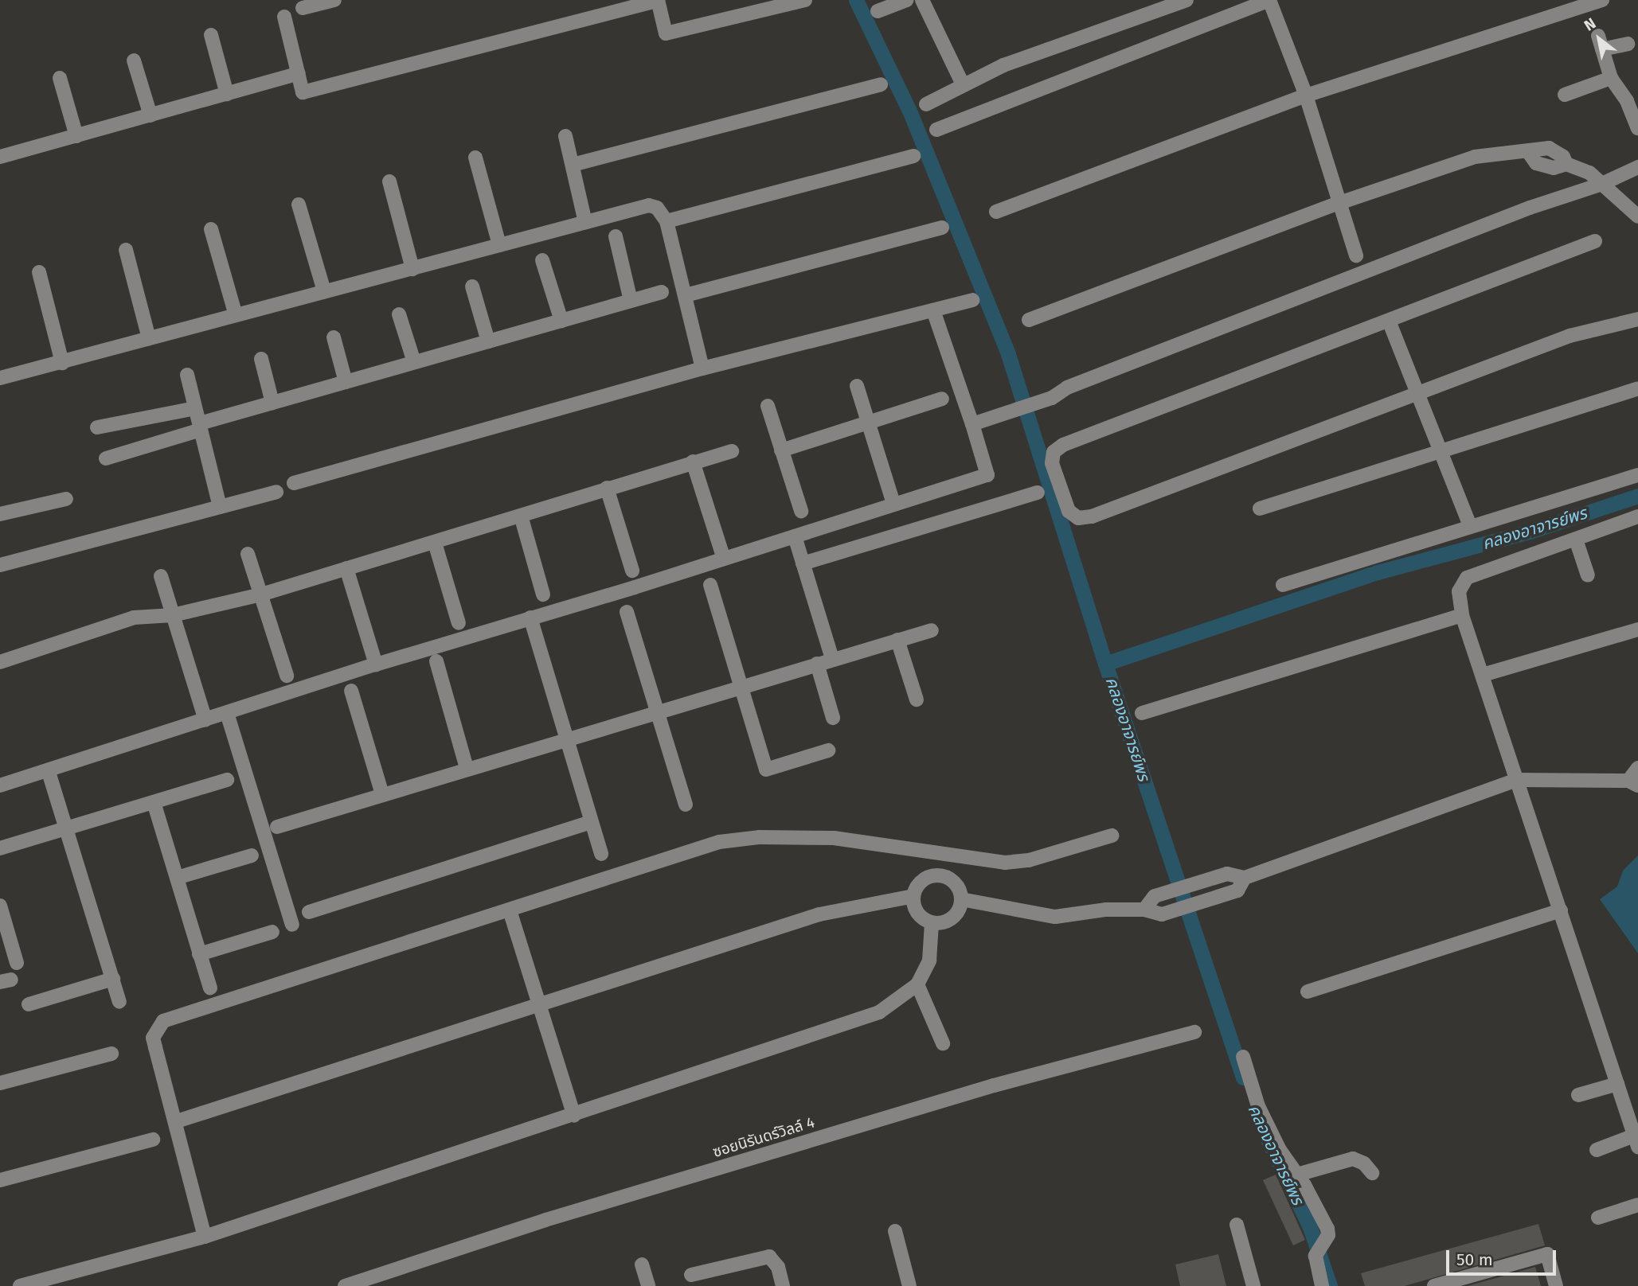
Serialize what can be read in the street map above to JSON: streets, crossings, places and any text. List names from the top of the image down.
{
  "streets": {
    "street": ["ซอยนิรันดร์วิลล์ 4"]
  },
  "water": ["คลองอาจารย์พร"],
  "scale_bar": "50 m",
  "north": "top left"
}
